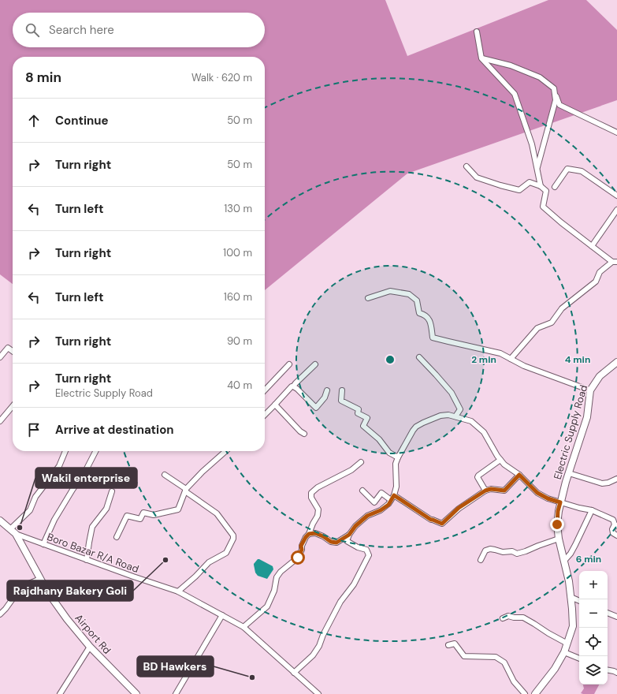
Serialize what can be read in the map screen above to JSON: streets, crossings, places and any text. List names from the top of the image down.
{
  "streets": {
    "main road": ["Electric Supply Road", "Airport Rd"],
    "street": ["Boro Bazar R/A Road"]
  },
  "crossings": [
    ["Boro Bazar R/A Road", "Airport Rd"]
  ],
  "places": ["Wakil enterprise", "Rajdhany Bakery Goli", "BD Hawkers"],
  "page": {
    "search": "Search here",
    "heading": ["8 min", "Walk · 620 m"],
    "list": [
      ["Continue", "50 m"],
      ["Turn right", "50 m"],
      ["Turn left", "130 m"],
      ["Turn right", "100 m"],
      ["Turn left", "160 m"],
      ["Turn right", "90 m"],
      ["Turn right", "Electric Supply Road", "40 m"],
      "Arrive at destination"
    ],
    "map_buttons": ["+", "−"]
  },
  "rings": ["2 min", "4 min", "6 min"]
}
